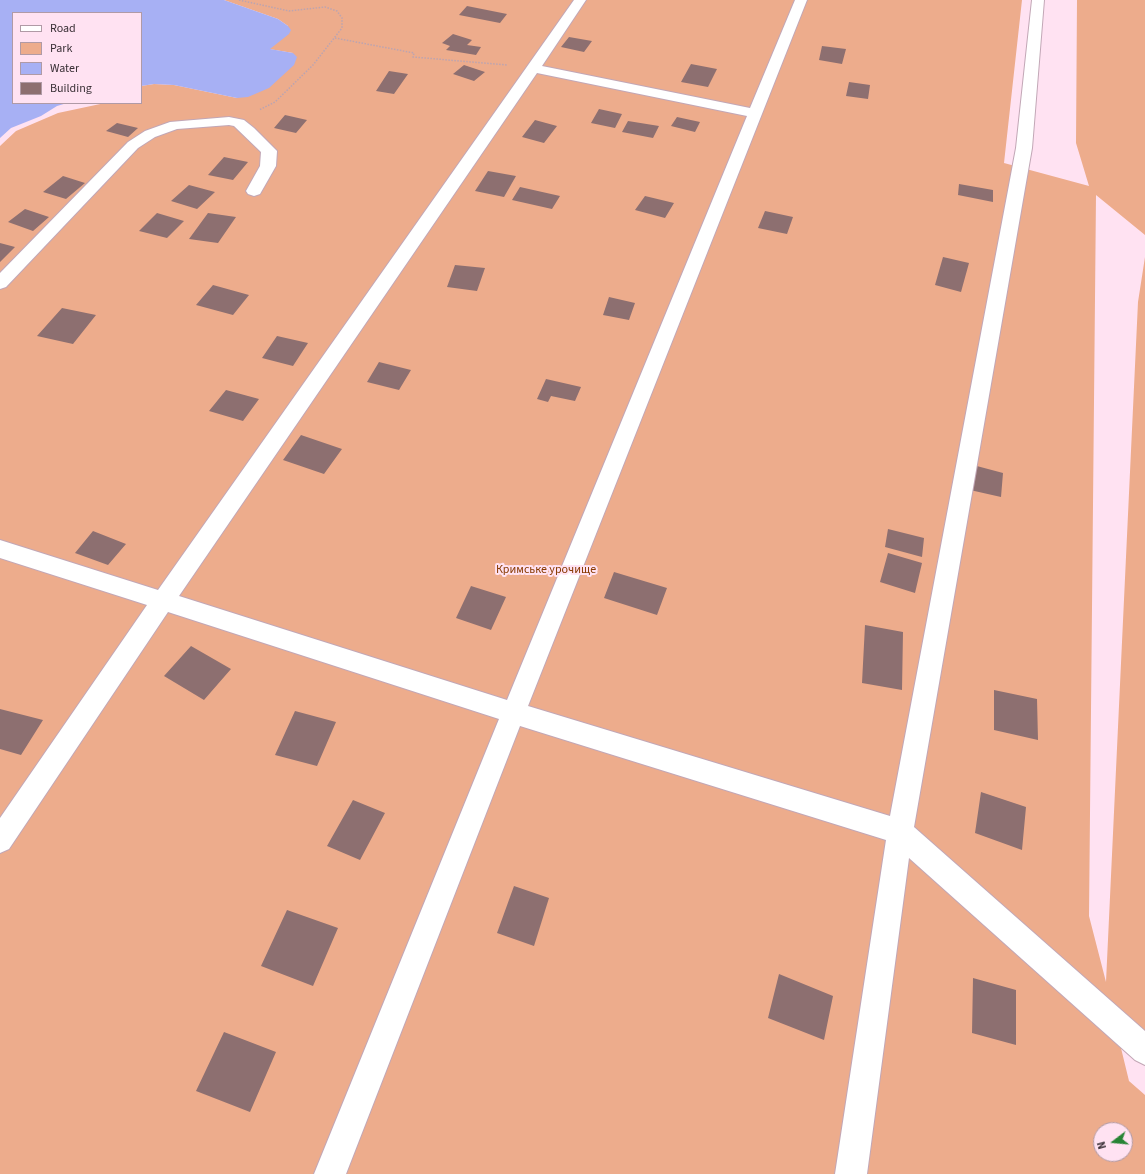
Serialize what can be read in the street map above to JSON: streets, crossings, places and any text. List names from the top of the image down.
{
  "parks": ["Кримське урочище"],
  "legend": [
    "Road",
    "Park",
    "Water",
    "Building"
  ],
  "north": "left"
}
